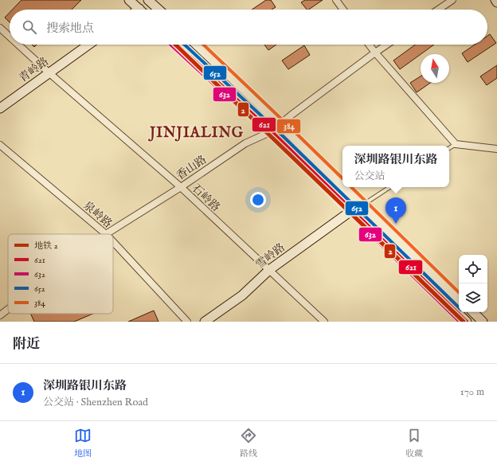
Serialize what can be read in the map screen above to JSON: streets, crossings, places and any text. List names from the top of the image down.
{
  "streets": {
    "main road": ["青岭路", "雪岭路"],
    "street": ["香山路", "石岭路", "泉岭路"]
  },
  "crossings": [
    ["青岭路", "石岭路"],
    ["香山路", "石岭路"],
    ["香山路", "泉岭路"],
    ["石岭路", "雪岭路"]
  ],
  "districts": ["JINJIALING"],
  "lines": [
    "metro line 2",
    "transit line 621",
    "transit line 632",
    "transit line 652",
    "transit line 384"
  ],
  "legend": [
    "地铁 2",
    "621",
    "632",
    "652",
    "384"
  ],
  "north": "top",
  "page": {
    "search": "搜索地点",
    "popup": ["深圳路银川东路", "公交站"],
    "pins": "1",
    "heading": "附近",
    "list": [
      {
        "mark": "1",
        "name": "深圳路银川东路",
        "note": "公交站 · Shenzhen Road",
        "value": "170 m"
      }
    ],
    "nav": ["地图", "路线", "收藏"]
  }
}
